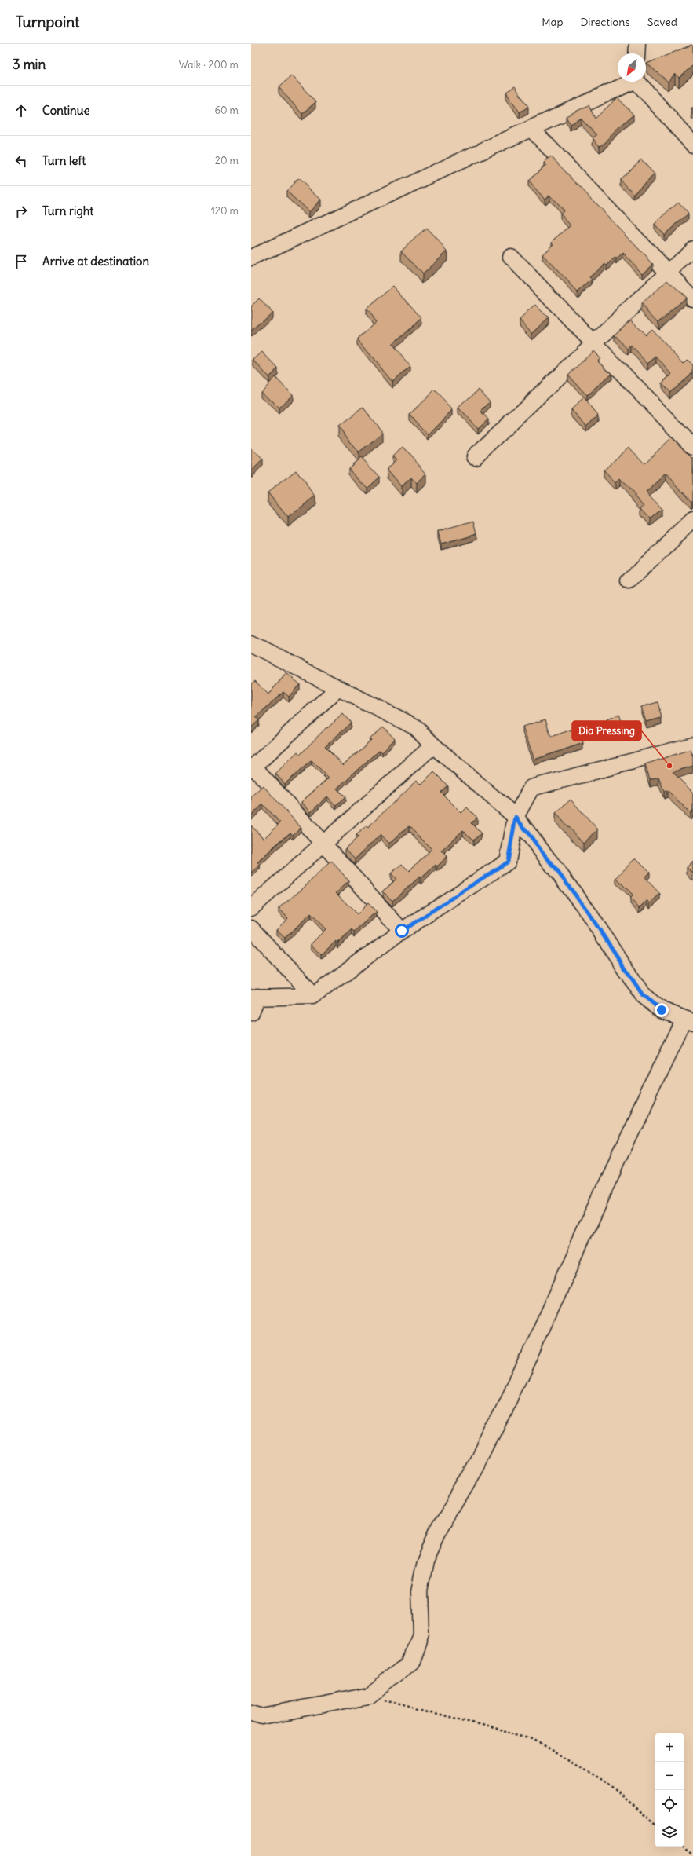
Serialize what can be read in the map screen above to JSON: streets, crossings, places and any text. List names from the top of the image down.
{
  "places": ["Dia Pressing"],
  "north": "bottom left",
  "page": {
    "header": "Turnpoint",
    "nav": ["Map", "Directions", "Saved"],
    "heading": ["3 min", "Walk · 200 m"],
    "list": [
      ["Continue", "60 m"],
      ["Turn left", "20 m"],
      ["Turn right", "120 m"],
      "Arrive at destination"
    ],
    "map_buttons": ["+", "−"]
  }
}
